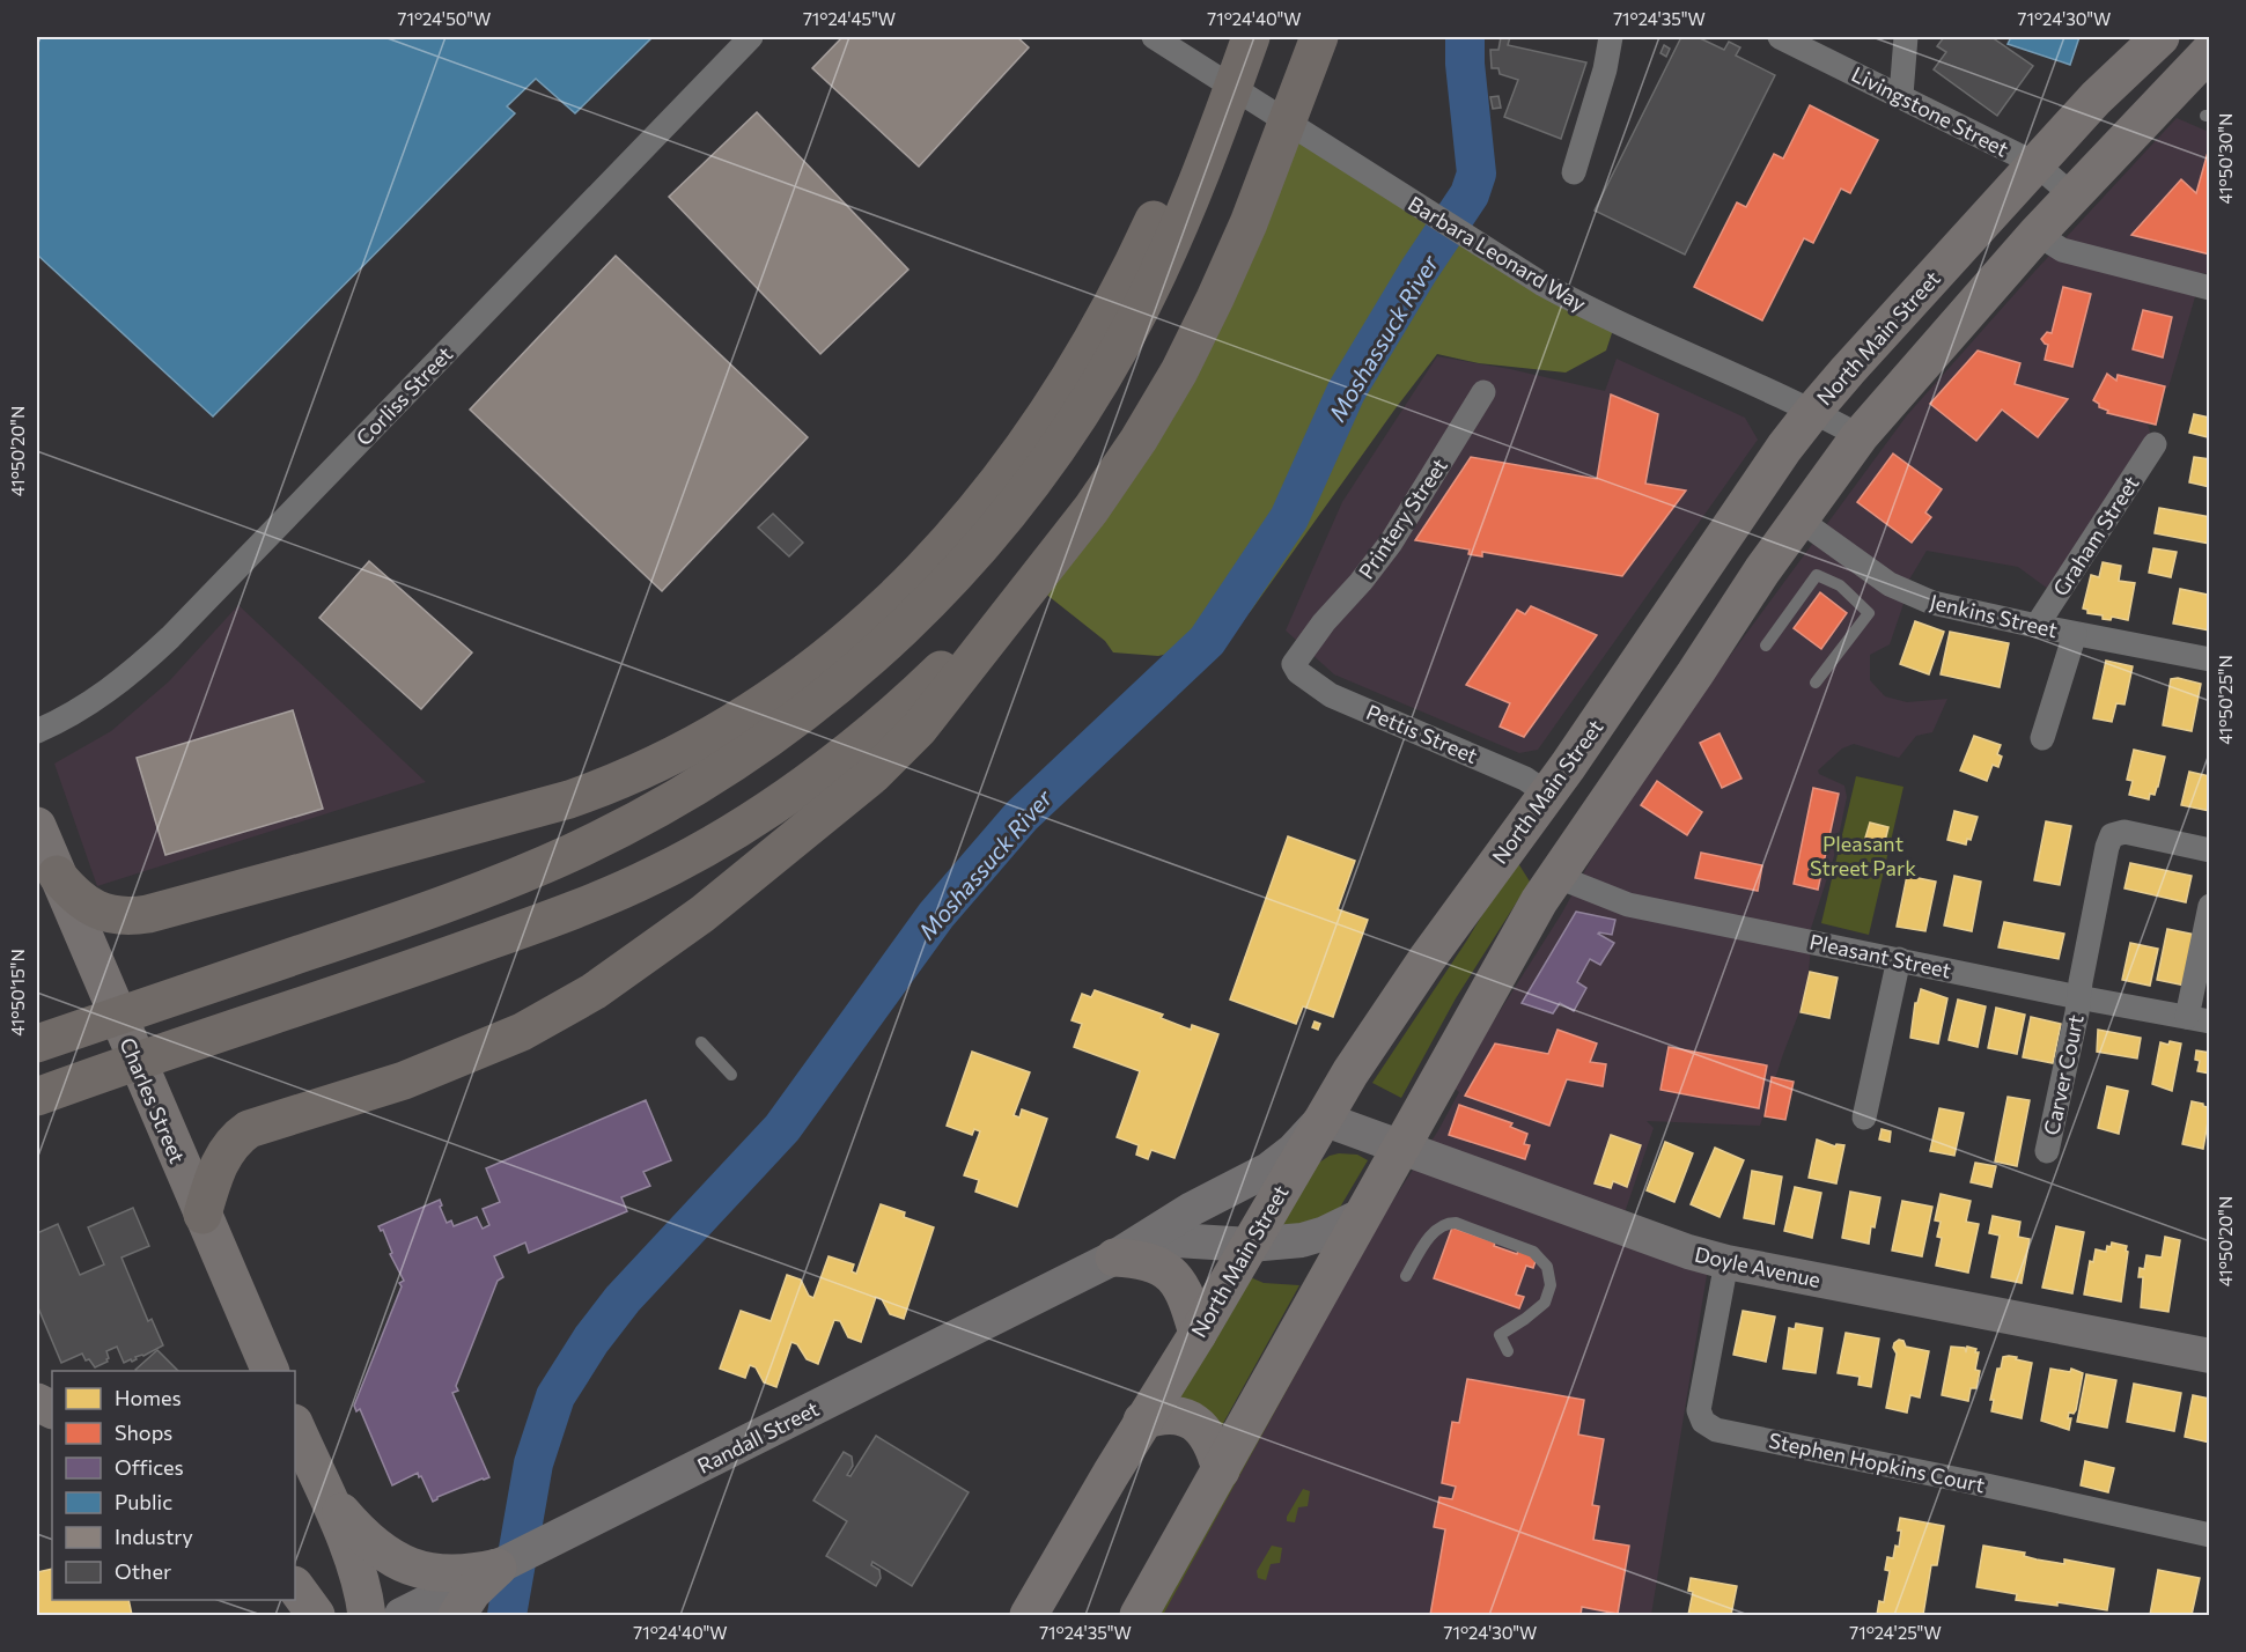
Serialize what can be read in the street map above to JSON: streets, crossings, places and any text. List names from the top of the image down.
{
  "streets": {
    "main road": [
      "North Main Street",
      "Charles Street",
      "Doyle Avenue",
      "Randall Street"
    ],
    "street": [
      "Livingstone Street",
      "Barbara Leonard Way",
      "Corliss Street",
      "Printery Street",
      "Graham Street",
      "Jenkins Street",
      "Pettis Street",
      "Pleasant Street",
      "Carver Court",
      "Stephen Hopkins Court"
    ]
  },
  "crossings": [
    ["Livingstone Street", "North Main Street"],
    ["Barbara Leonard Way", "North Main Street"],
    ["North Main Street", "Pettis Street"],
    ["North Main Street", "Doyle Avenue"],
    ["North Main Street", "Randall Street"],
    ["Printery Street", "Pettis Street"],
    ["Graham Street", "Jenkins Street"],
    ["Pleasant Street", "Carver Court"],
    ["Doyle Avenue", "Randall Street"],
    ["Doyle Avenue", "Stephen Hopkins Court"]
  ],
  "water": ["Moshassuck River"],
  "parks": ["Pleasant Street Park"],
  "legend": [
    "Homes",
    "Shops",
    "Offices",
    "Public",
    "Industry",
    "Other"
  ],
  "coordinates": [
    "71°24'50\"W",
    "71°24'45\"W",
    "71°24'40\"W",
    "71°24'35\"W",
    "71°24'30\"W",
    "41°50'30\"N",
    "41°50'20\"N",
    "41°50'25\"N",
    "41°50'15\"N",
    "71°24'25\"W"
  ]
}
